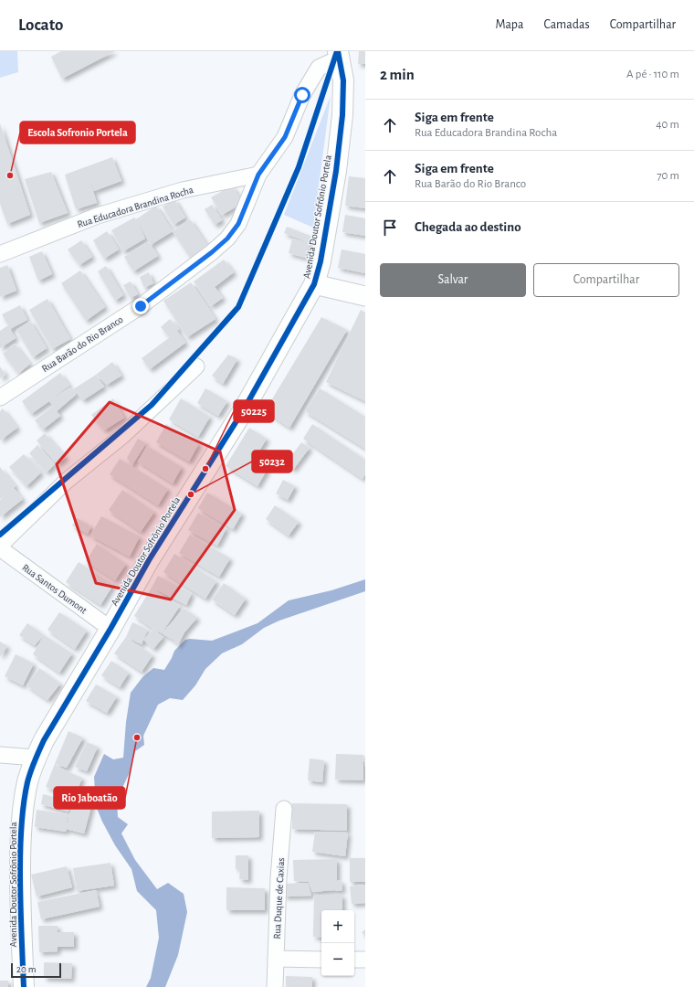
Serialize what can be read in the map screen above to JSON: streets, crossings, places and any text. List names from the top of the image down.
{
  "streets": {
    "main road": ["Avenida Doutor Sofrônio Portela"],
    "street": [
      "Rua Educadora Brandina Rocha",
      "Rua Barão do Rio Branco",
      "Rua Santos Dumont",
      "Rua Duque de Caxias"
    ]
  },
  "crossings": [
    ["Rua Educadora Brandina Rocha", "Rua Barão do Rio Branco"],
    ["Avenida Doutor Sofrônio Portela", "Rua Santos Dumont"]
  ],
  "places": [
    "Escola Sofronio Portela",
    "50225",
    "50232",
    "Rio Jaboatão"
  ],
  "scale_bar": "20 m",
  "page": {
    "header": "Locato",
    "nav": ["Mapa", "Camadas", "Compartilhar"],
    "heading": ["2 min", "A pé · 110 m"],
    "list": [
      ["Siga em frente", "Rua Educadora Brandina Rocha", "40 m"],
      ["Siga em frente", "Rua Barão do Rio Branco", "70 m"],
      "Chegada ao destino"
    ],
    "buttons": ["Salvar", "Compartilhar"],
    "map_buttons": ["+", "−"],
    "scale": "20 m"
  }
}
